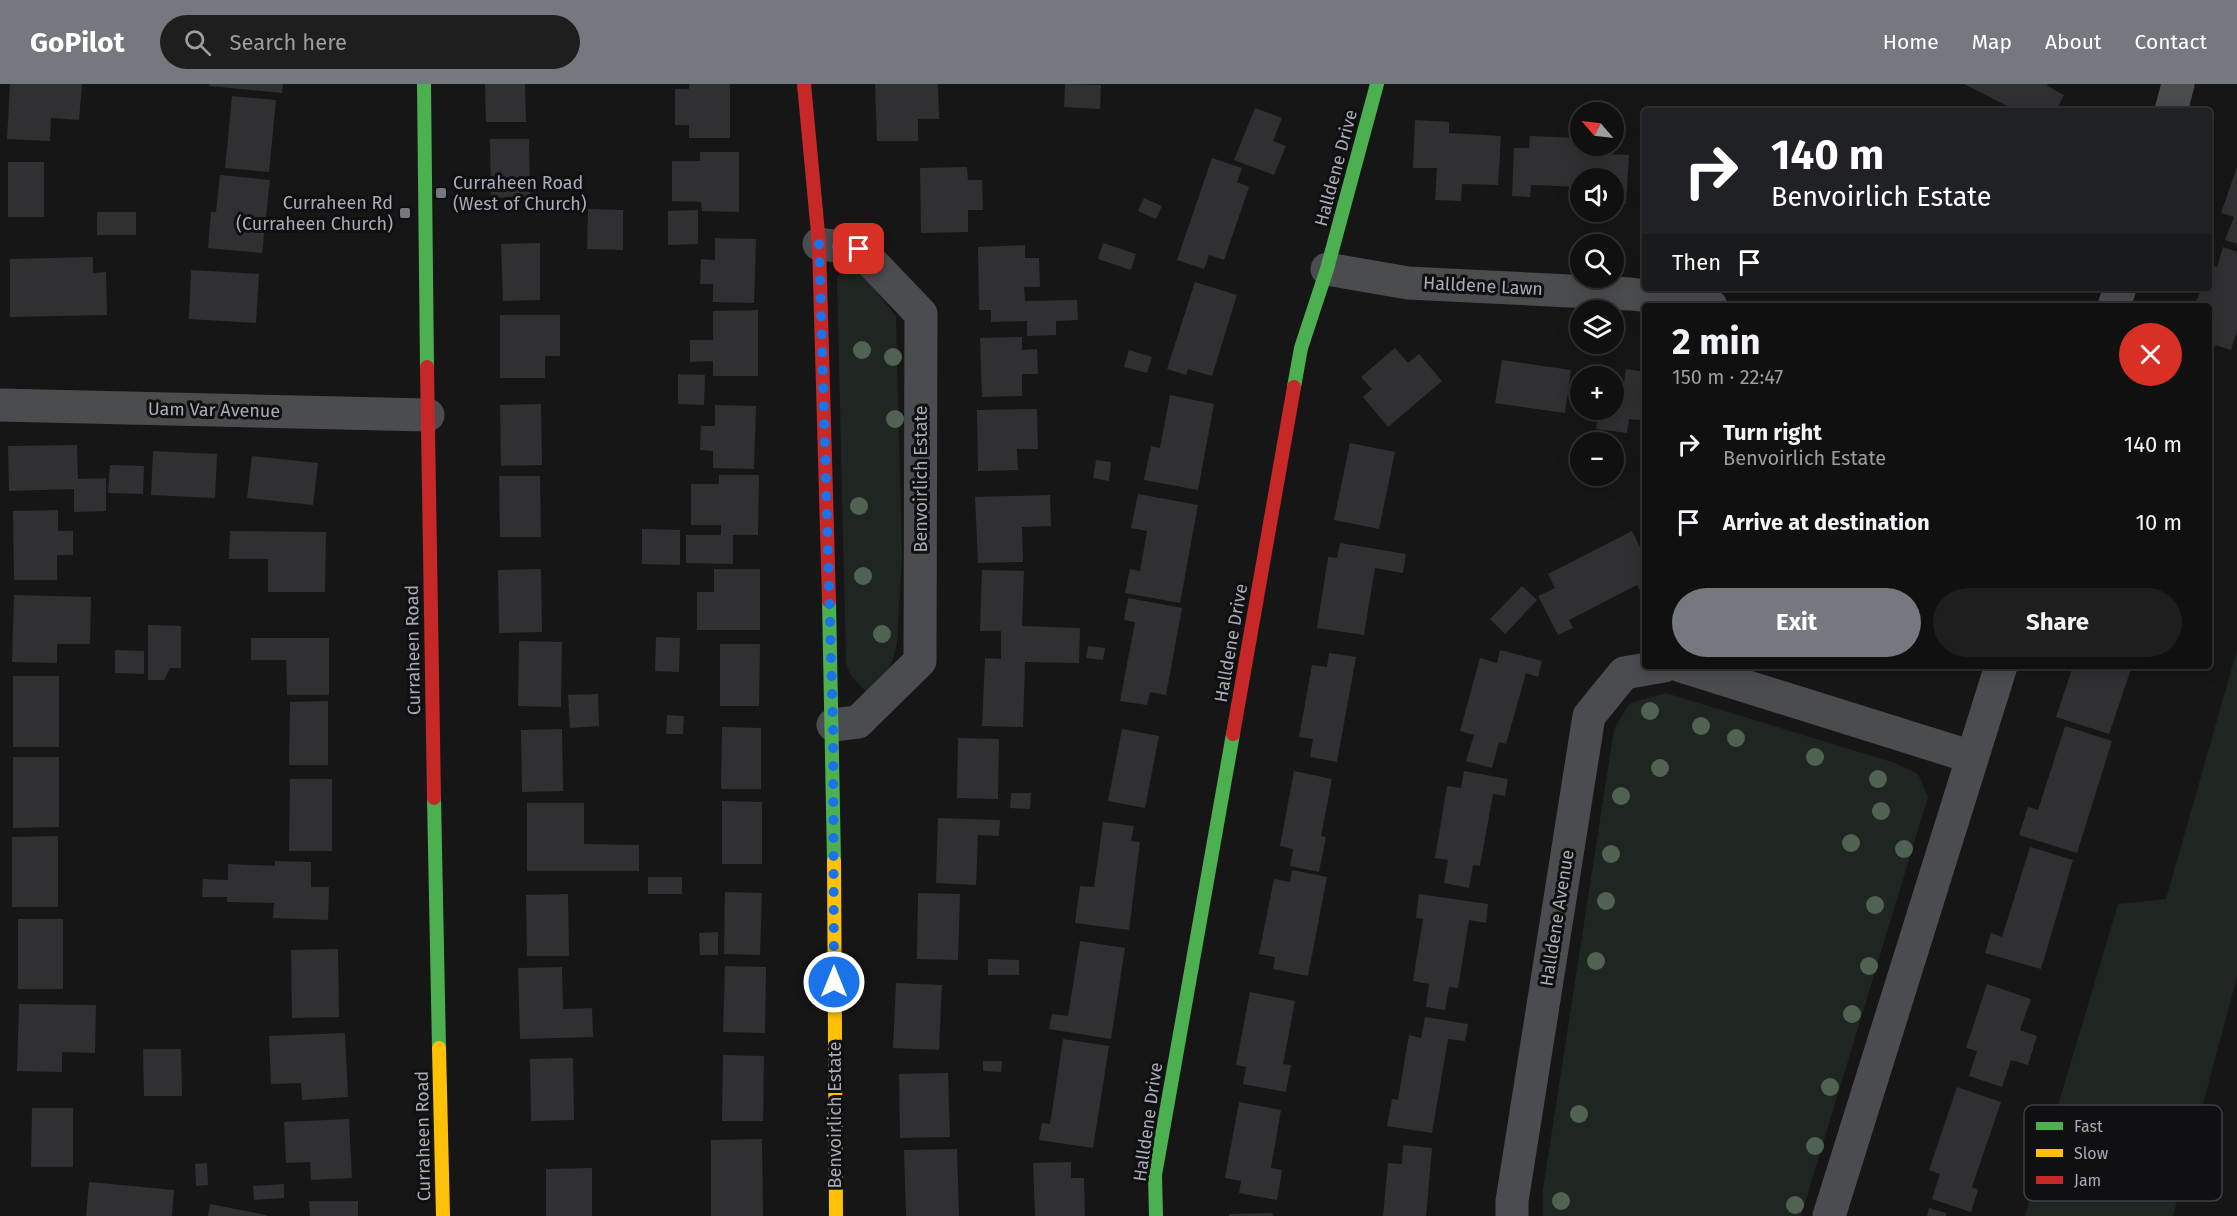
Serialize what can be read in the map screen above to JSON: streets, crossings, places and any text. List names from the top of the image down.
{
  "streets": {
    "street": [
      "Halldene Drive",
      "Halldene Lawn",
      "Uam Var Avenue",
      "Benvoirlich Estate",
      "Curraheen Road",
      "Halldene Avenue"
    ]
  },
  "crossings": [
    ["Halldene Drive", "Halldene Lawn"],
    ["Uam Var Avenue", "Curraheen Road"]
  ],
  "places": {
    "transit": ["Curraheen Road (West of Church)", "Curraheen Rd (Curraheen Church)"]
  },
  "legend": ["Fast", "Slow", "Jam"],
  "north": "top left",
  "page": {
    "header": "GoPilot",
    "search": "Search here",
    "nav": [
      "Home",
      "Map",
      "About",
      "Contact"
    ],
    "map_buttons": ["+", "−"],
    "turn": ["140 m", "Benvoirlich Estate"],
    "then": "Then",
    "heading": ["2 min", "150 m · 22:47"],
    "list": [
      {
        "name": "Turn right",
        "note": "Benvoirlich Estate",
        "value": "140 m"
      },
      {
        "name": "Arrive at destination",
        "value": "10 m"
      }
    ],
    "buttons": ["Exit", "Share"]
  }
}
